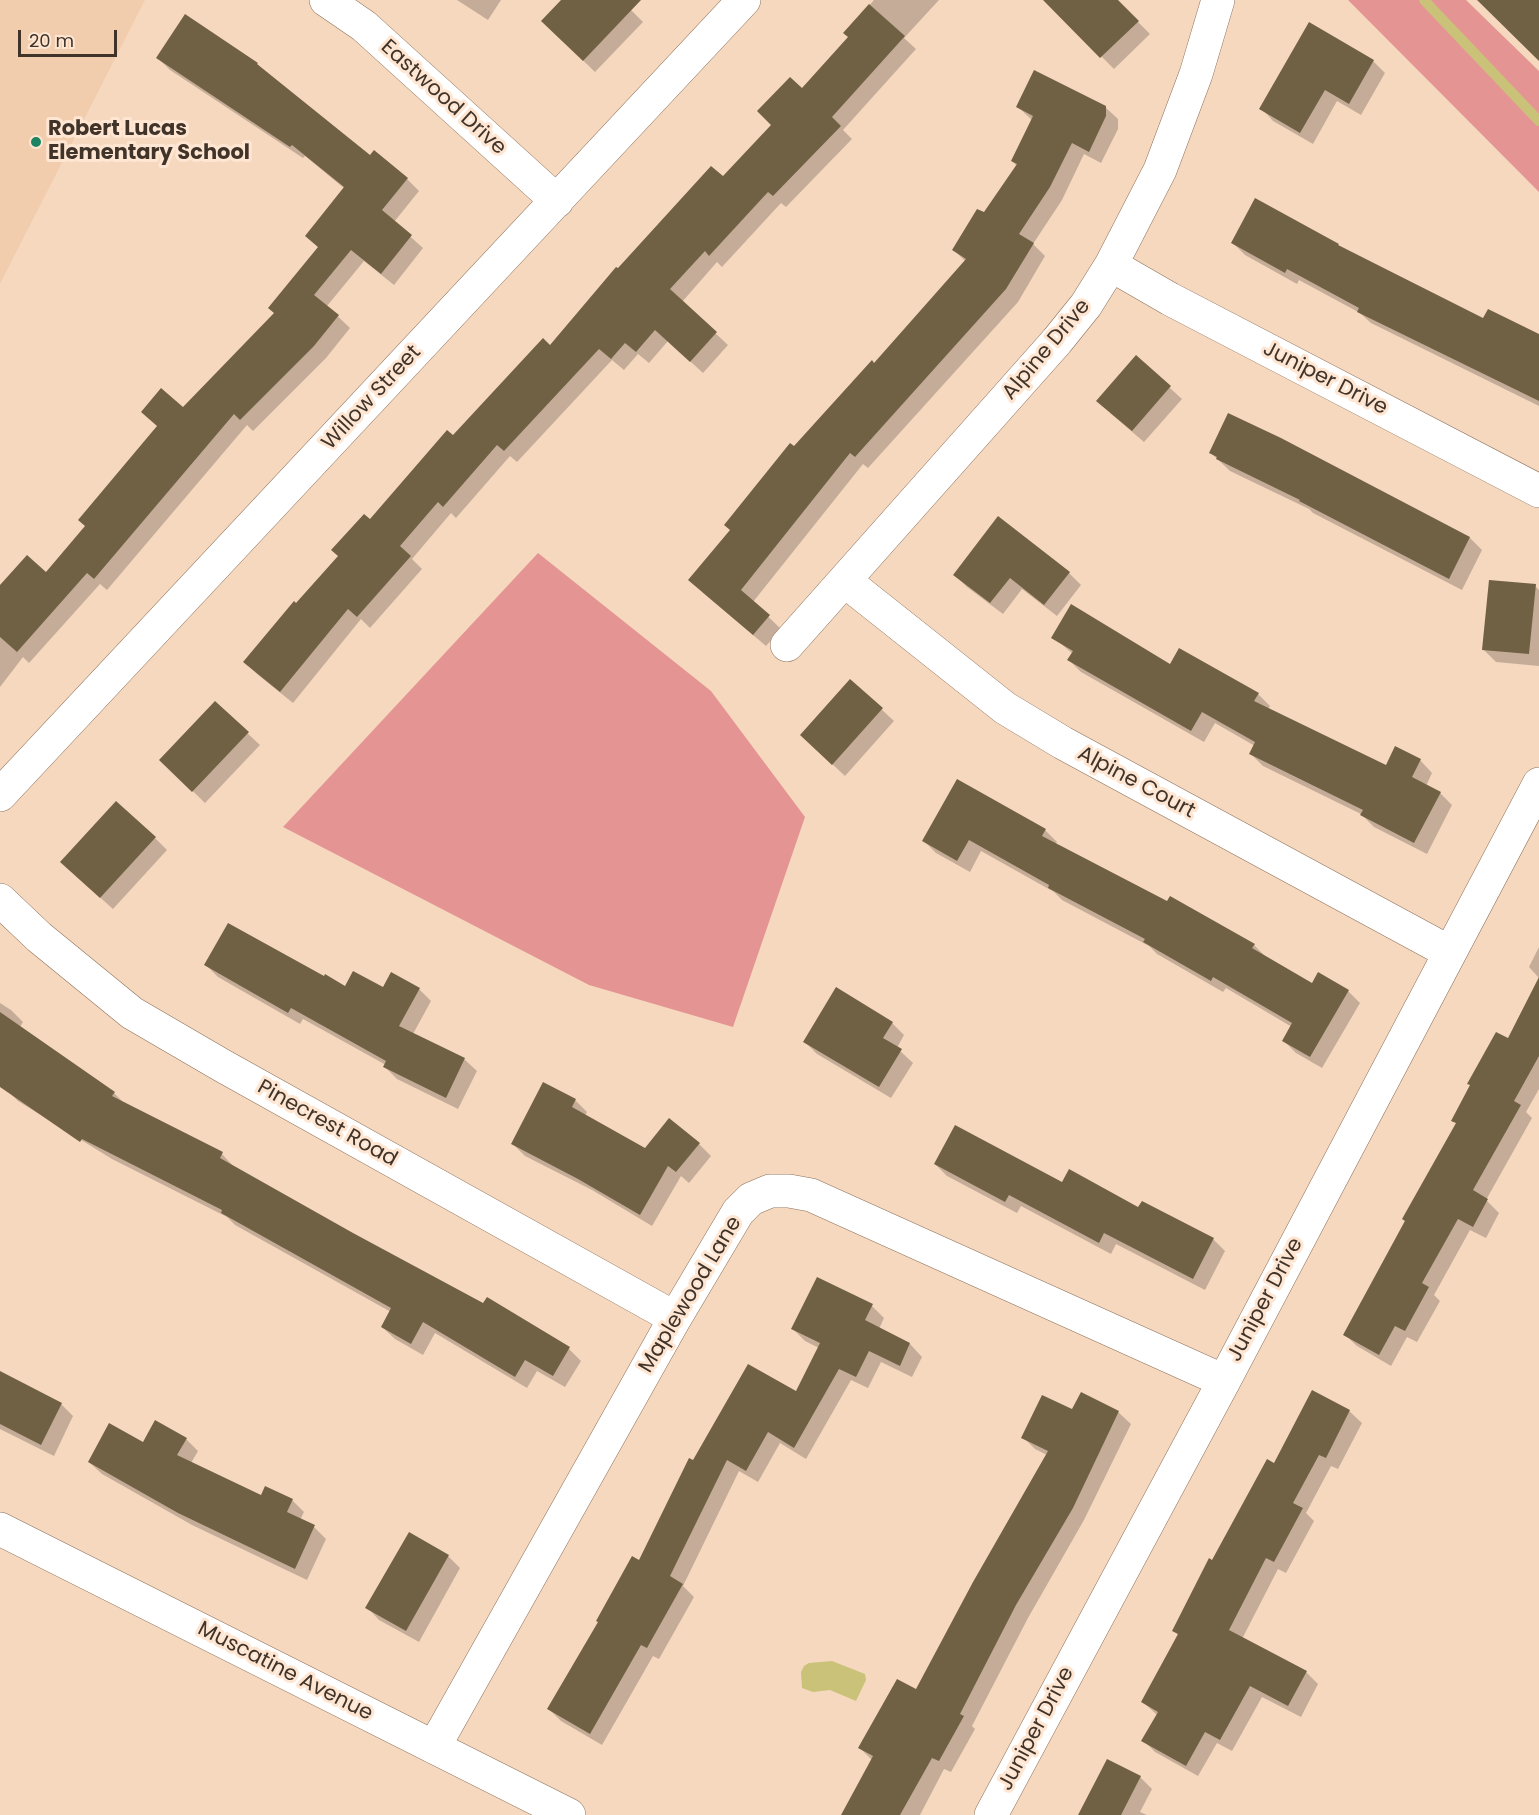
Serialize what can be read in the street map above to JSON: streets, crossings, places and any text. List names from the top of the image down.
{
  "streets": {
    "street": [
      "Eastwood Drive",
      "Alpine Drive",
      "Juniper Drive",
      "Willow Street",
      "Alpine Court",
      "Pinecrest Road",
      "Maplewood Lane",
      "Muscatine Avenue"
    ]
  },
  "crossings": [
    ["Eastwood Drive", "Willow Street"],
    ["Alpine Drive", "Juniper Drive"],
    ["Alpine Drive", "Alpine Court"],
    ["Juniper Drive", "Alpine Court"],
    ["Juniper Drive", "Maplewood Lane"],
    ["Pinecrest Road", "Maplewood Lane"],
    ["Maplewood Lane", "Muscatine Avenue"]
  ],
  "places": ["Robert Lucas Elementary School"],
  "scale_bar": "20 m"
}
